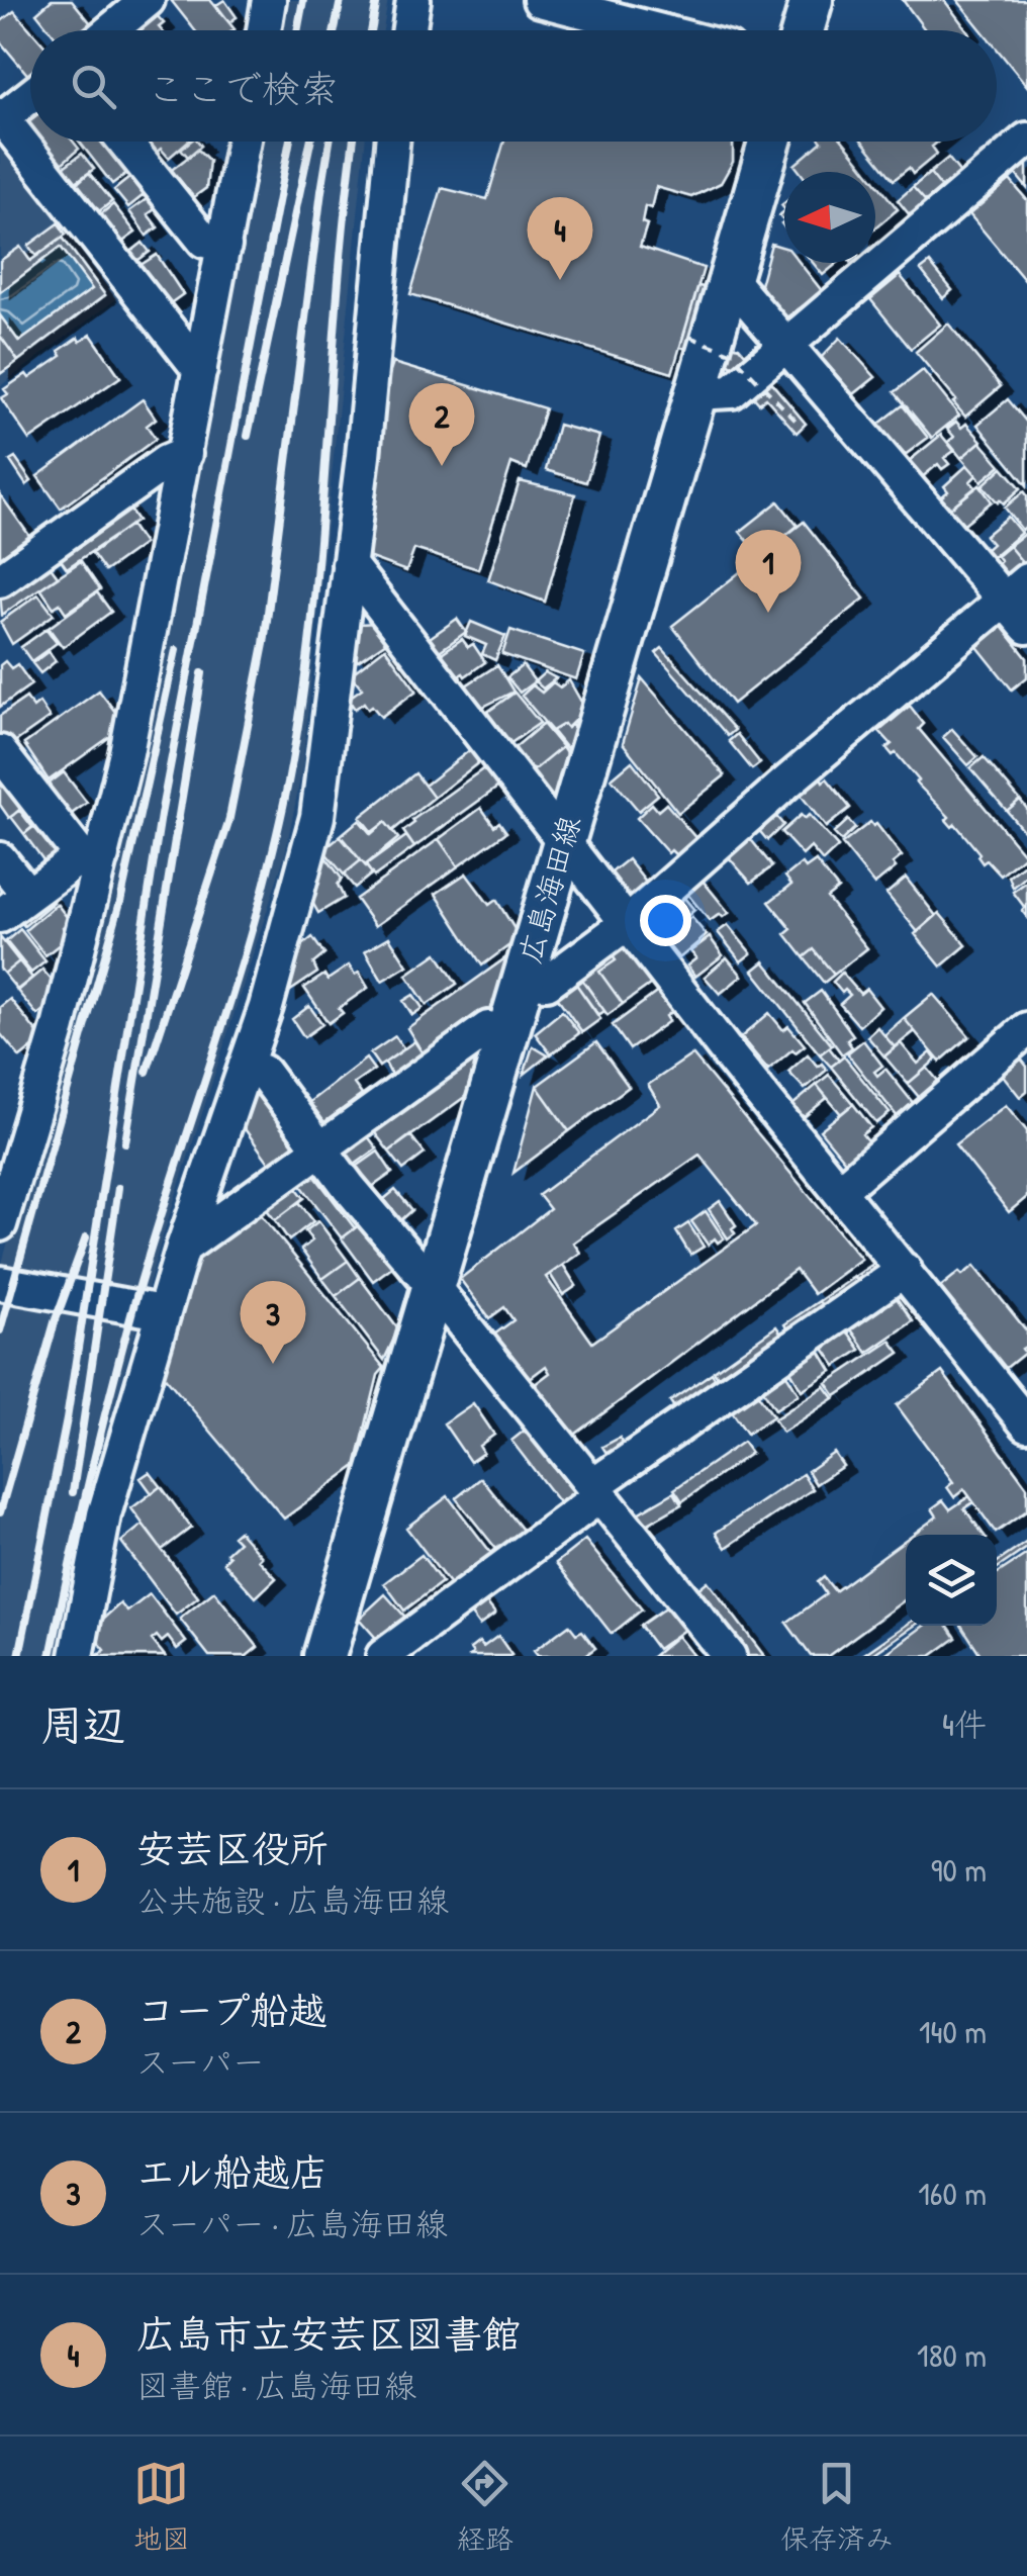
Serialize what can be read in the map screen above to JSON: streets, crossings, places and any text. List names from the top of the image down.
{
  "streets": {
    "main road": ["広島海田線"]
  },
  "north": "left",
  "page": {
    "search": "ここで検索",
    "pins": [
      "4",
      "2",
      "1",
      "3"
    ],
    "heading": ["周辺", "4件"],
    "list": [
      {
        "mark": "1",
        "name": "安芸区役所",
        "note": "公共施設 · 広島海田線",
        "value": "90 m"
      },
      {
        "mark": "2",
        "name": "コープ船越",
        "note": "スーパー",
        "value": "140 m"
      },
      {
        "mark": "3",
        "name": "エル船越店",
        "note": "スーパー · 広島海田線",
        "value": "160 m"
      },
      {
        "mark": "4",
        "name": "広島市立安芸区図書館",
        "note": "図書館 · 広島海田線",
        "value": "180 m"
      }
    ],
    "nav": ["地図", "経路", "保存済み"]
  }
}
